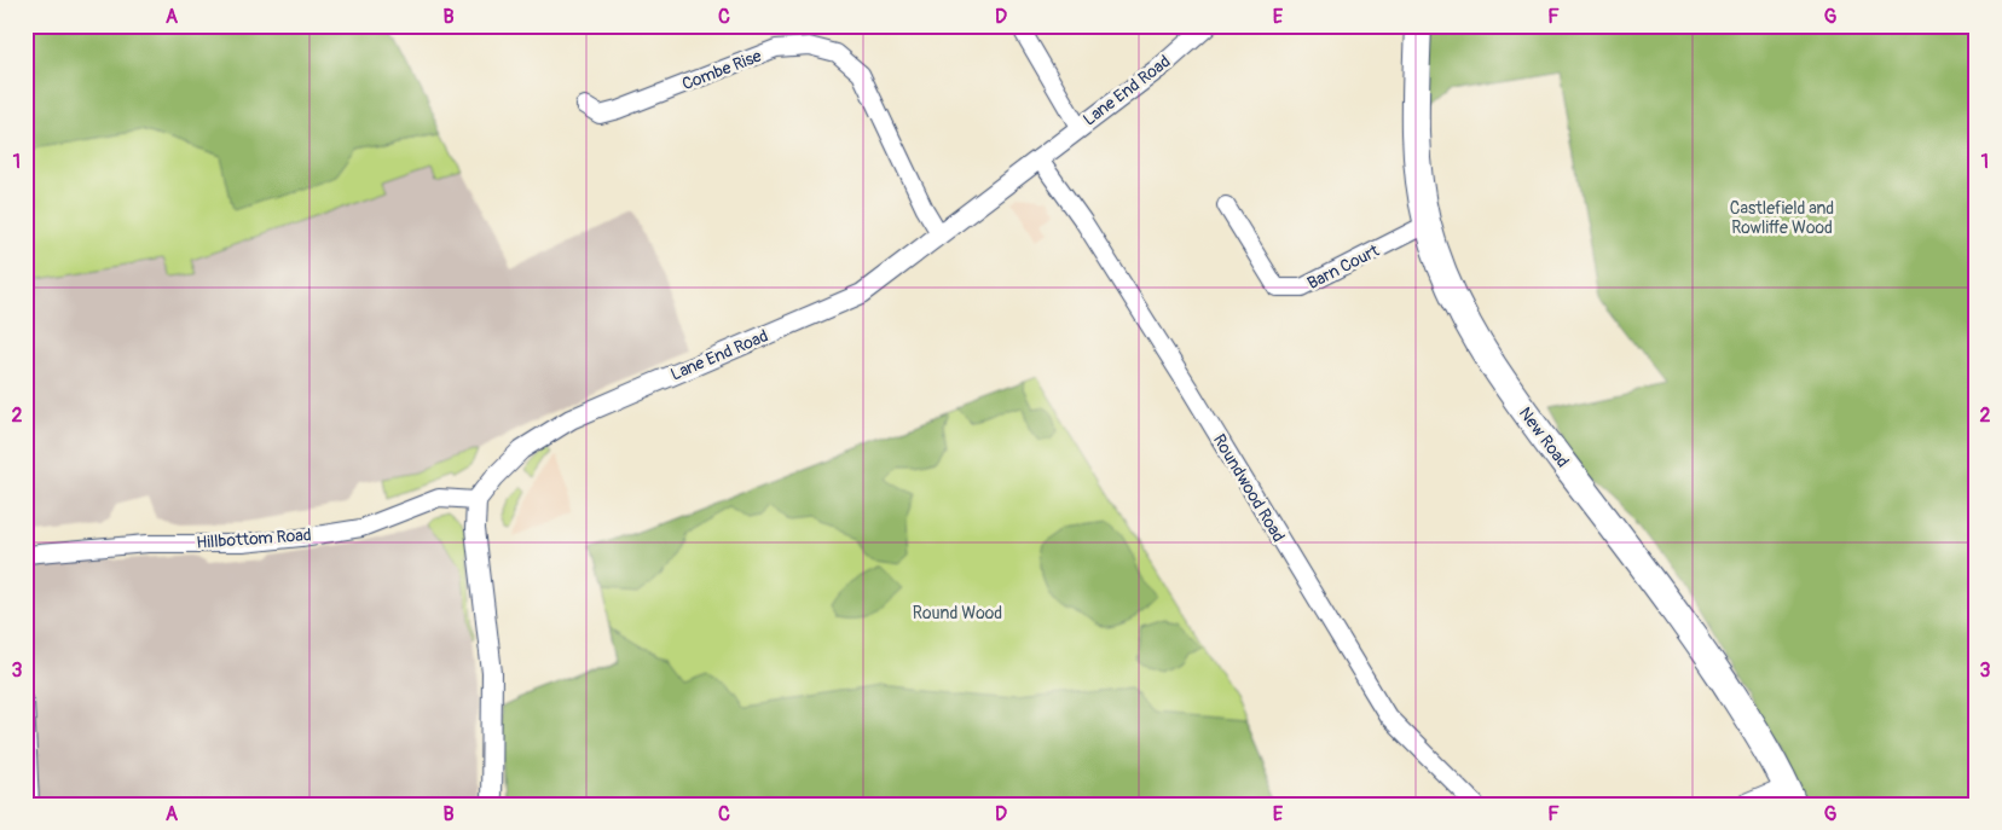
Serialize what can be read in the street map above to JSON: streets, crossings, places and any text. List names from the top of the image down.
{
  "streets": {
    "highway": ["New Road"],
    "street": [
      "Combe Rise",
      "Lane End Road",
      "Barn Court",
      "Roundwood Road",
      "Hillbottom Road"
    ]
  },
  "crossings": [
    ["Combe Rise", "Lane End Road"],
    ["Lane End Road", "Roundwood Road"],
    ["Lane End Road", "Hillbottom Road"],
    ["Barn Court", "New Road"]
  ],
  "parks": ["Castlefield and Rowliffe Wood", "Round Wood"],
  "grid": {
    "columns": [
      "A",
      "B",
      "C",
      "D",
      "E",
      "F",
      "G"
    ],
    "rows": ["1", "2", "3"]
  }
}
